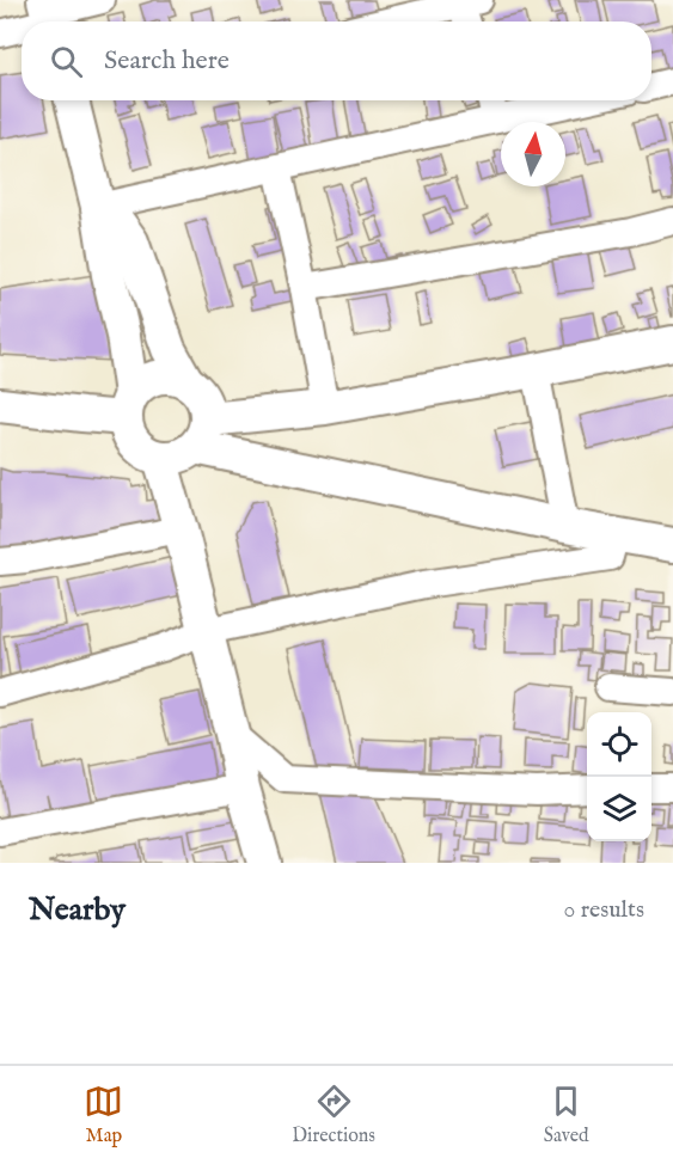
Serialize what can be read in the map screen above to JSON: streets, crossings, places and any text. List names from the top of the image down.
{
  "north": "top",
  "page": {
    "search": "Search here",
    "heading": ["Nearby", "0 results"],
    "nav": ["Map", "Directions", "Saved"]
  }
}
